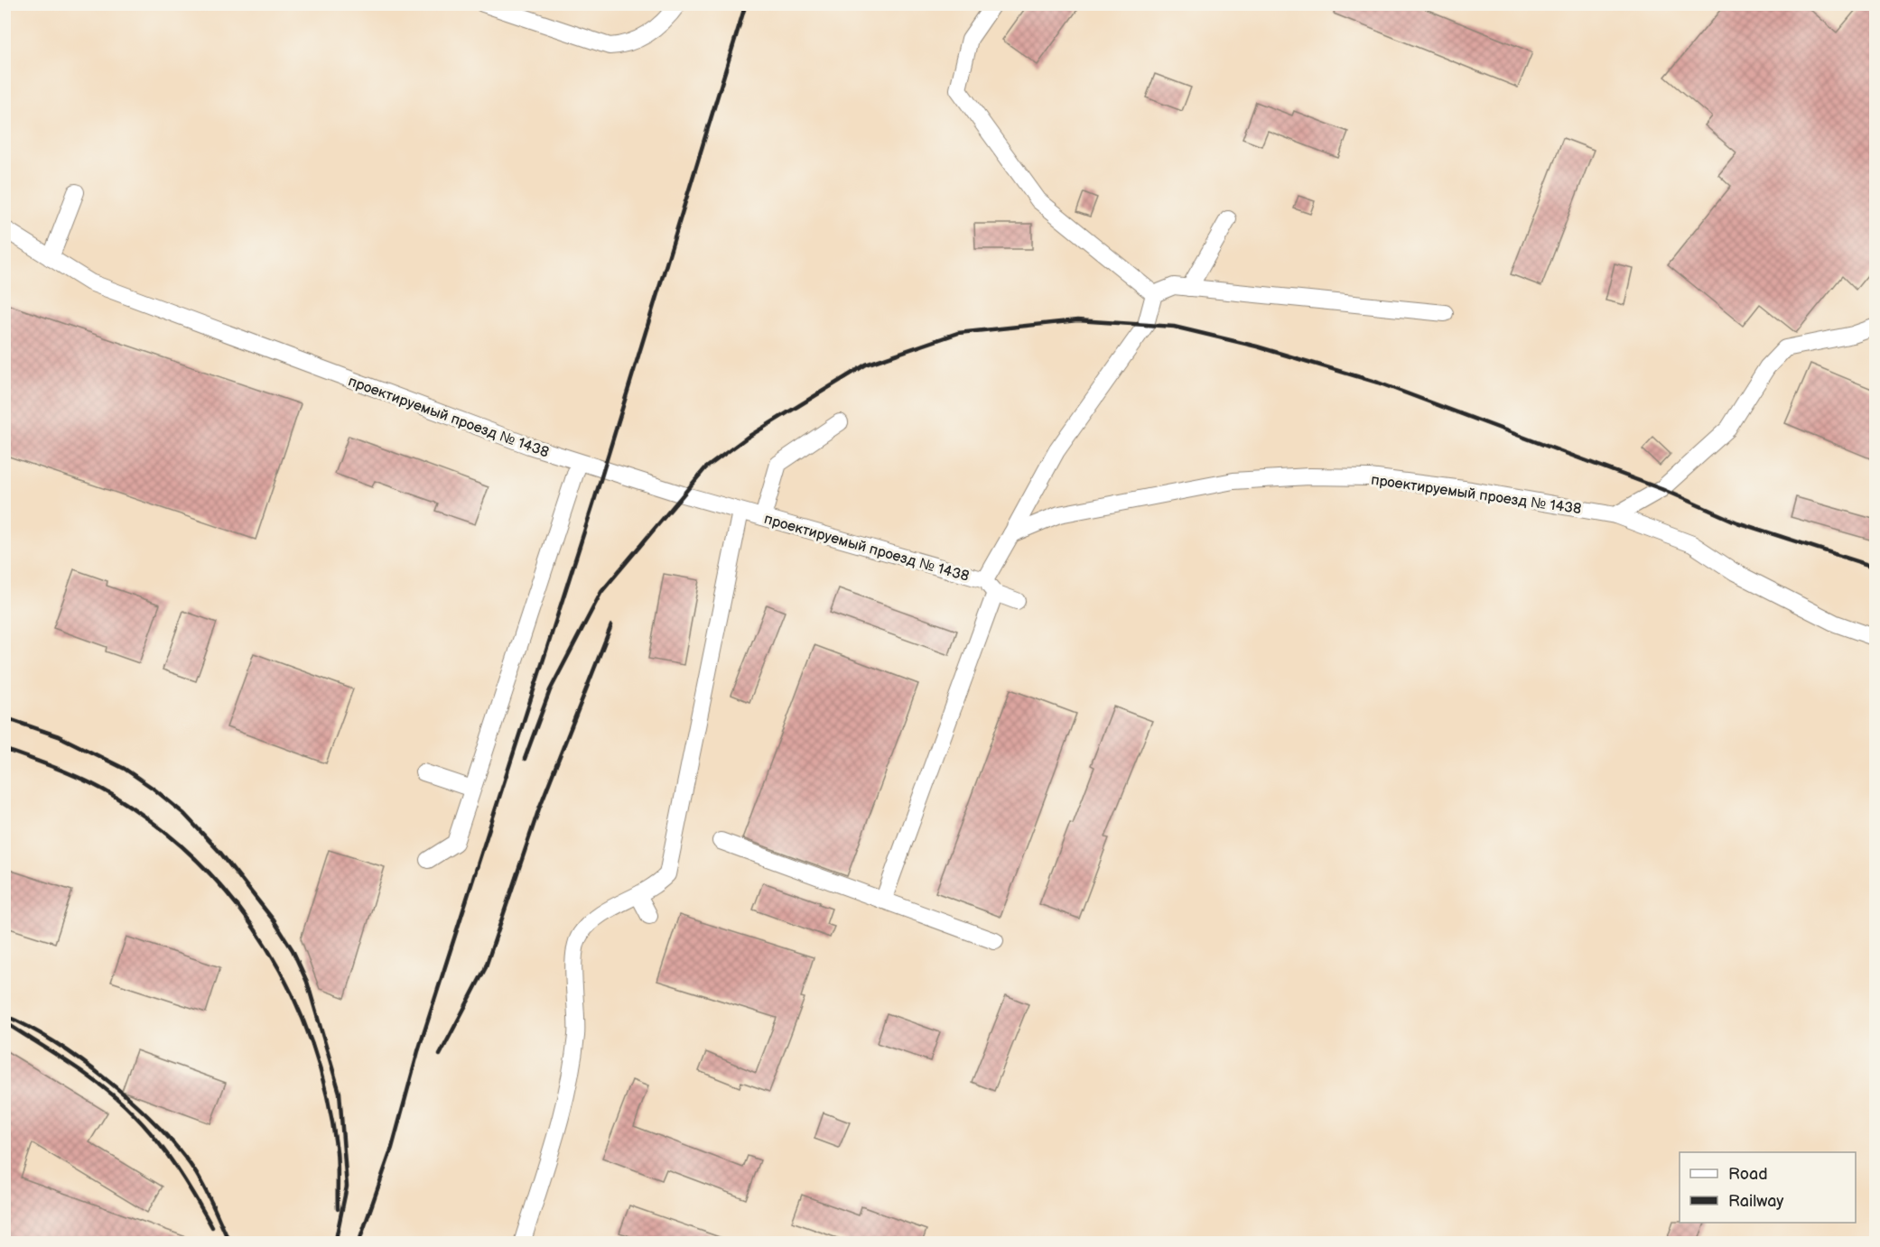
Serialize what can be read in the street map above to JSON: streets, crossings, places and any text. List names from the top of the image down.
{
  "streets": {
    "street": ["проектируемый проезд № 1438"]
  },
  "legend": ["Road", "Railway"]
}
